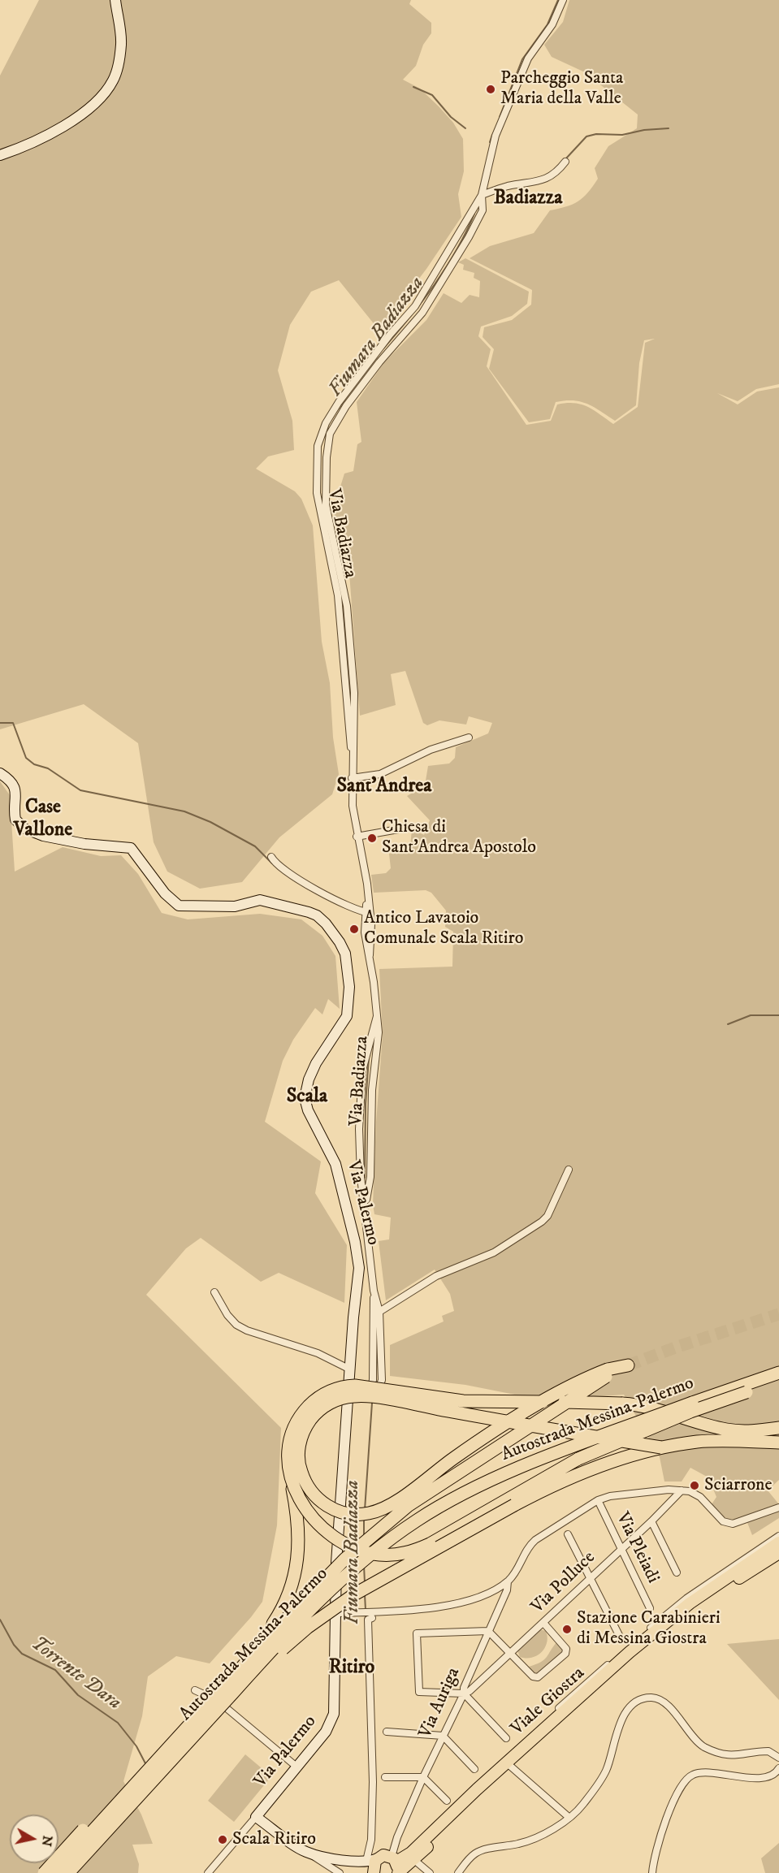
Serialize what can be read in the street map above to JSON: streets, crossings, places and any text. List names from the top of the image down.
{
  "streets": {
    "highway": ["Autostrada Messina-Palermo"],
    "main road": ["Via Palermo", "Viale Giostra"],
    "street": [
      "Via Badiazza",
      "Via Pleiadi",
      "Via Polluce",
      "Via Auriga"
    ]
  },
  "crossings": [
    ["Via Pleiadi", "Via Polluce"],
    ["Via Polluce", "Via Auriga"]
  ],
  "districts": [
    "Badiazza",
    "Sant'Andrea",
    "Case Vallone",
    "Scala",
    "Ritiro"
  ],
  "water": ["Fiumara Badiazza", "Torrente Dara"],
  "places": [
    "Parcheggio Santa Maria della Valle",
    "Chiesa di Sant'Andrea Apostolo",
    "Antico Lavatoio Comunale Scala Ritiro",
    "Sciarrone",
    "Stazione Carabinieri di Messina Giostra",
    "Scala Ritiro"
  ],
  "north": "right"
}
